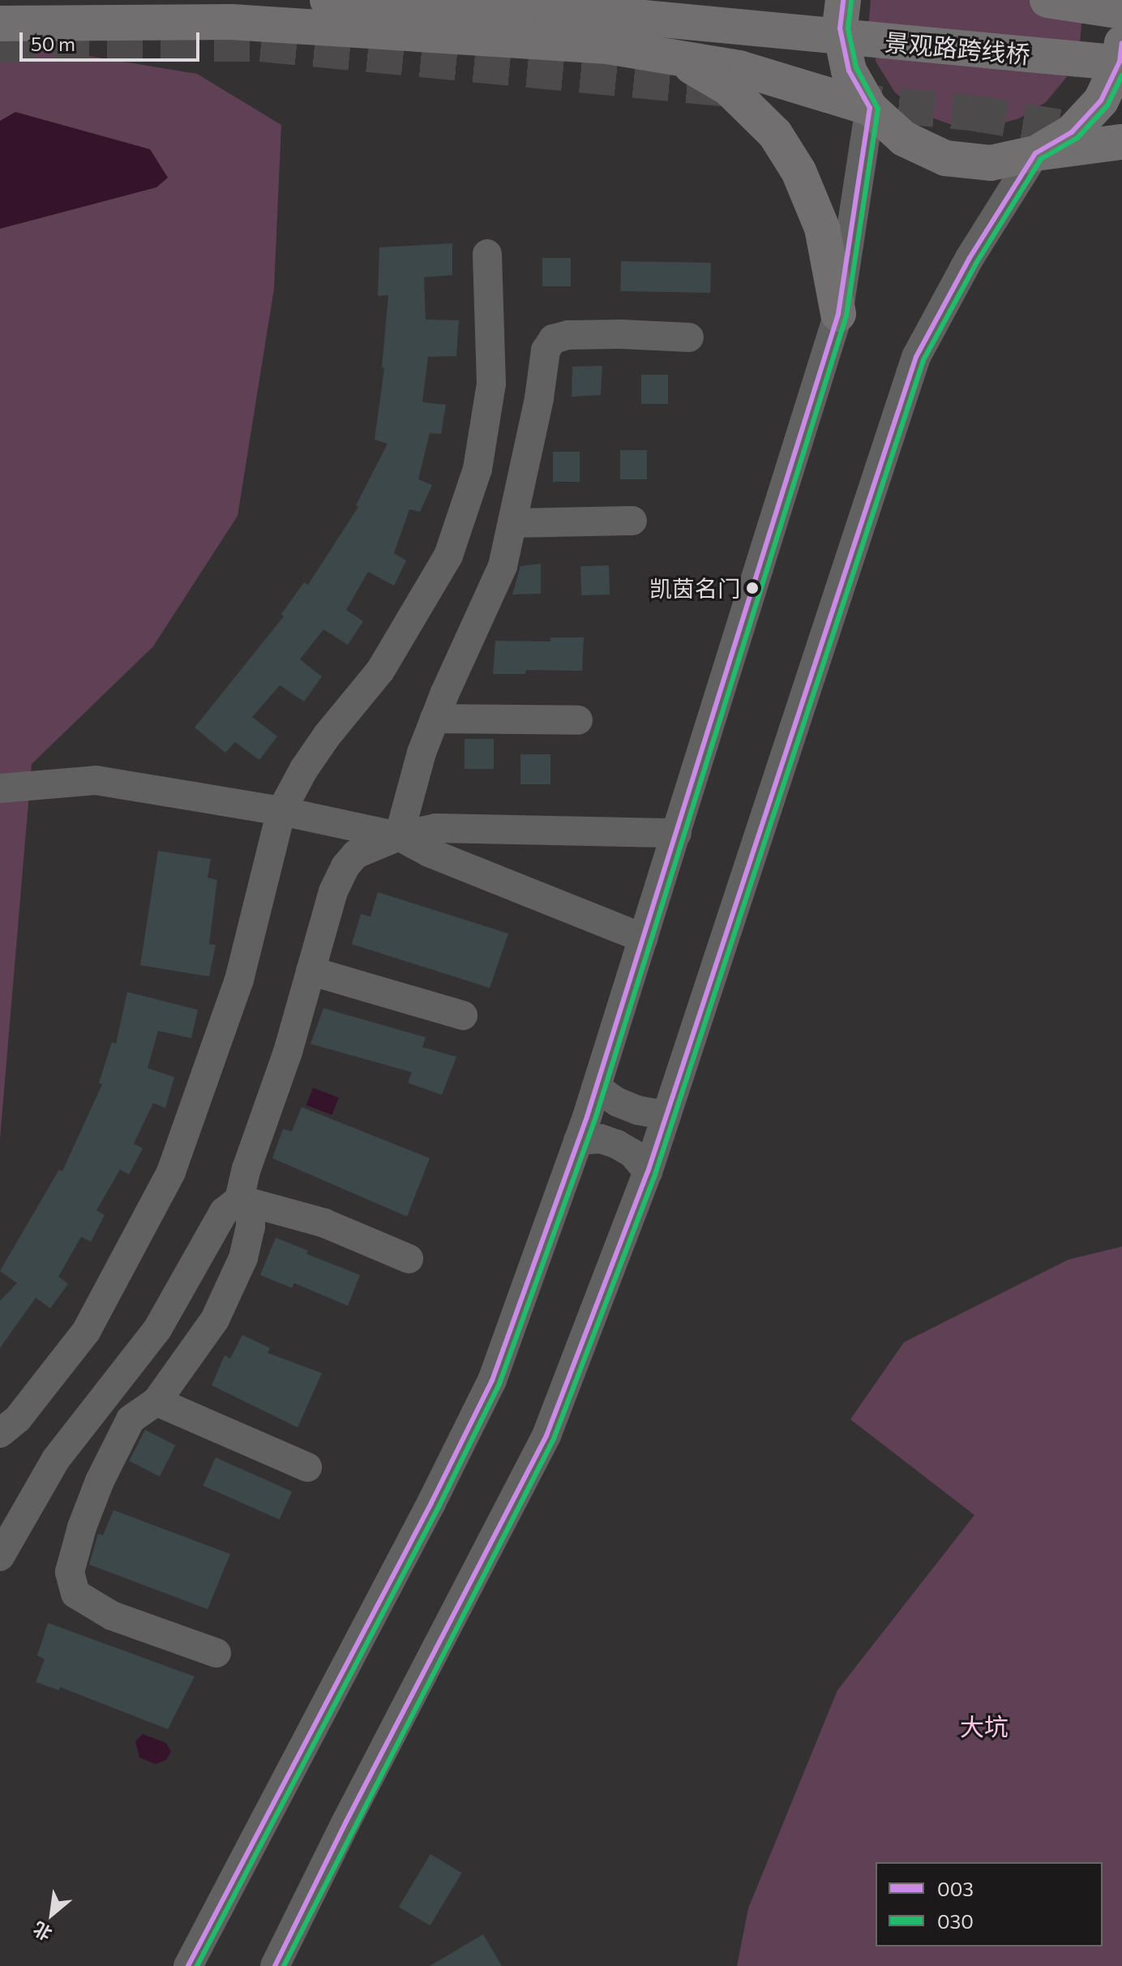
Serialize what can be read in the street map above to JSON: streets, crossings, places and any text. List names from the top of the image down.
{
  "streets": {
    "highway": ["景观路跨线桥"]
  },
  "parks": ["大坑"],
  "places": ["凯茵名门"],
  "lines": ["transit line 003", "transit line 030"],
  "legend": ["003", "030"],
  "scale_bar": "50 m",
  "north": "bottom left"
}
